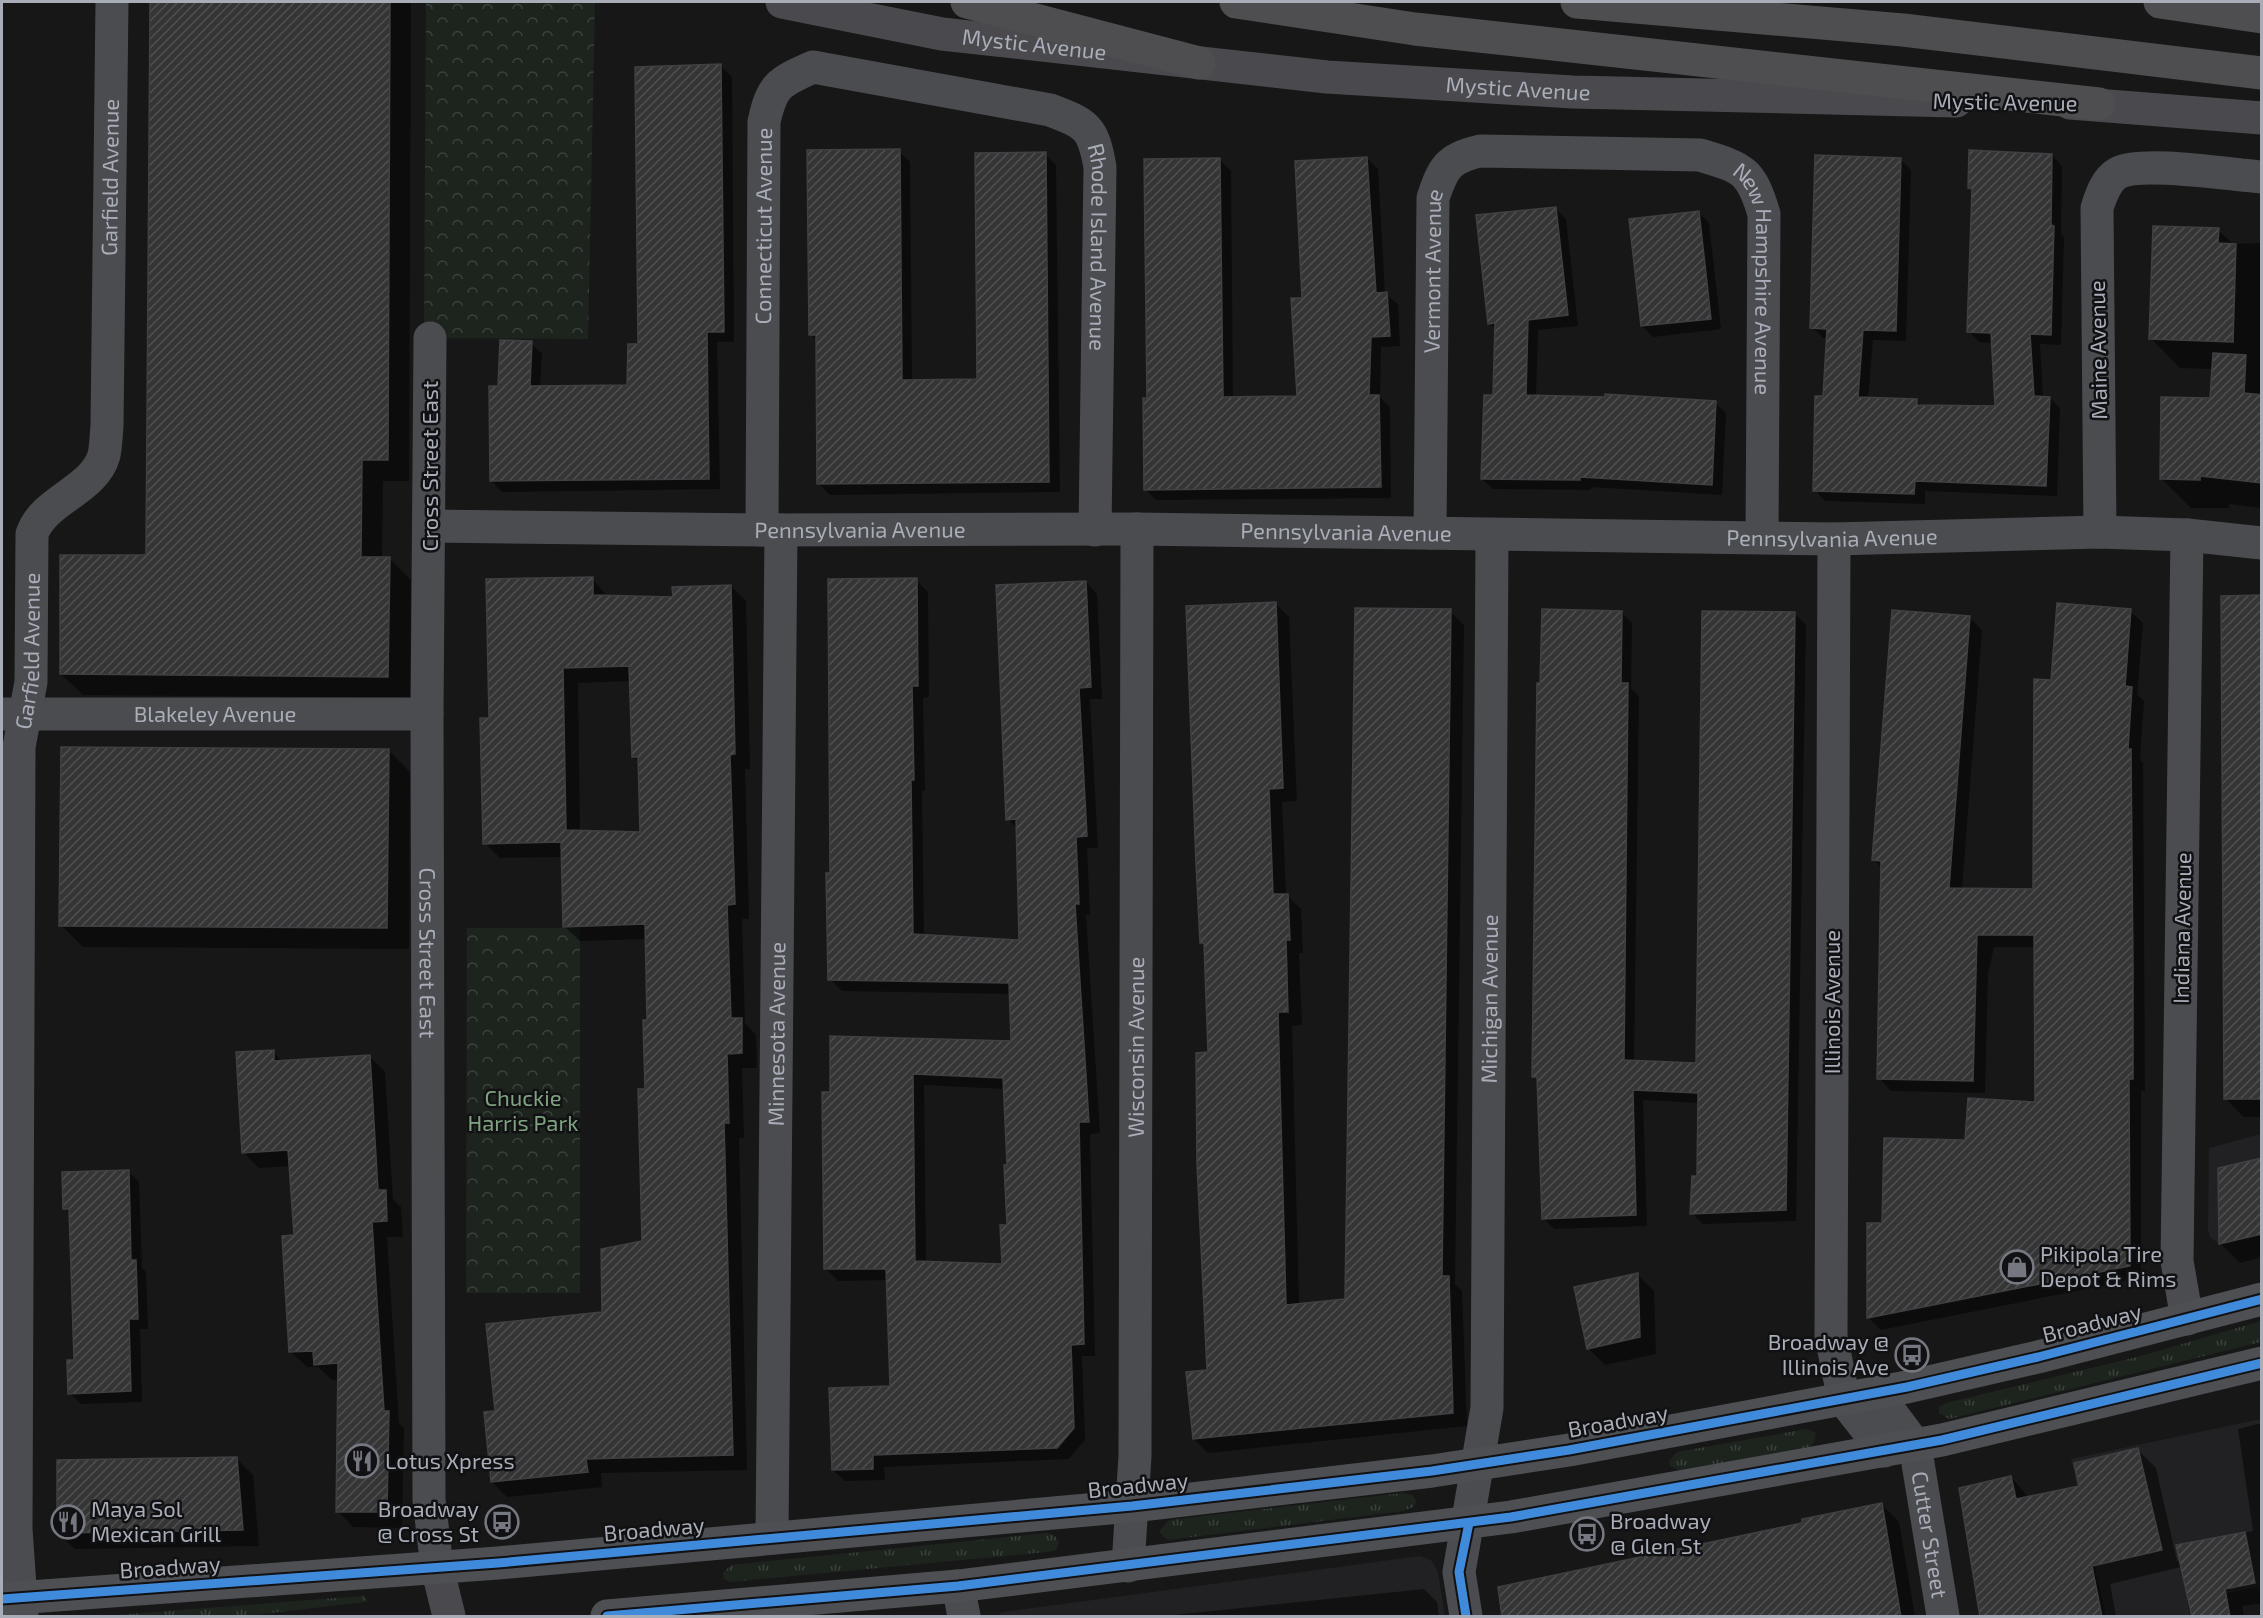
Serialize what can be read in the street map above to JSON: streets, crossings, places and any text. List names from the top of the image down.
{
  "streets": {
    "main road": ["Mystic Avenue", "Broadway"],
    "street": [
      "Garfield Avenue",
      "Connecticut Avenue",
      "Rhode Island Avenue",
      "Vermont Avenue",
      "New Hampshire Avenue",
      "Maine Avenue",
      "Cross Street East",
      "Pennsylvania Avenue",
      "Blakeley Avenue",
      "Indiana Avenue",
      "Michigan Avenue",
      "Illinois Avenue",
      "Minnesota Avenue",
      "Wisconsin Avenue",
      "Cutter Street"
    ]
  },
  "crossings": [
    ["Garfield Avenue", "Blakeley Avenue"],
    ["Garfield Avenue", "Broadway"],
    ["Connecticut Avenue", "Rhode Island Avenue"],
    ["Connecticut Avenue", "Pennsylvania Avenue"],
    ["Connecticut Avenue", "Minnesota Avenue"],
    ["Rhode Island Avenue", "Pennsylvania Avenue"],
    ["Vermont Avenue", "New Hampshire Avenue"],
    ["Vermont Avenue", "Pennsylvania Avenue"],
    ["New Hampshire Avenue", "Pennsylvania Avenue"],
    ["Maine Avenue", "Pennsylvania Avenue"],
    ["Cross Street East", "Pennsylvania Avenue"],
    ["Cross Street East", "Blakeley Avenue"],
    ["Cross Street East", "Broadway"],
    ["Pennsylvania Avenue", "Indiana Avenue"],
    ["Pennsylvania Avenue", "Michigan Avenue"],
    ["Pennsylvania Avenue", "Illinois Avenue"],
    ["Pennsylvania Avenue", "Minnesota Avenue"],
    ["Pennsylvania Avenue", "Wisconsin Avenue"],
    ["Indiana Avenue", "Broadway"],
    ["Michigan Avenue", "Broadway"],
    ["Illinois Avenue", "Broadway"],
    ["Illinois Avenue", "Cutter Street"],
    ["Minnesota Avenue", "Broadway"],
    ["Wisconsin Avenue", "Broadway"],
    ["Broadway", "Cutter Street"]
  ],
  "parks": ["Chuckie Harris Park"],
  "places": {
    "shop": ["Pikipola Tire Depot & Rims"],
    "bus stop": ["Broadway @ Illinois Ave", "Broadway @ Cross St", "Broadway @ Glen St"],
    "restaurant": ["Lotus Xpress", "Maya Sol Mexican Grill"]
  }
}
